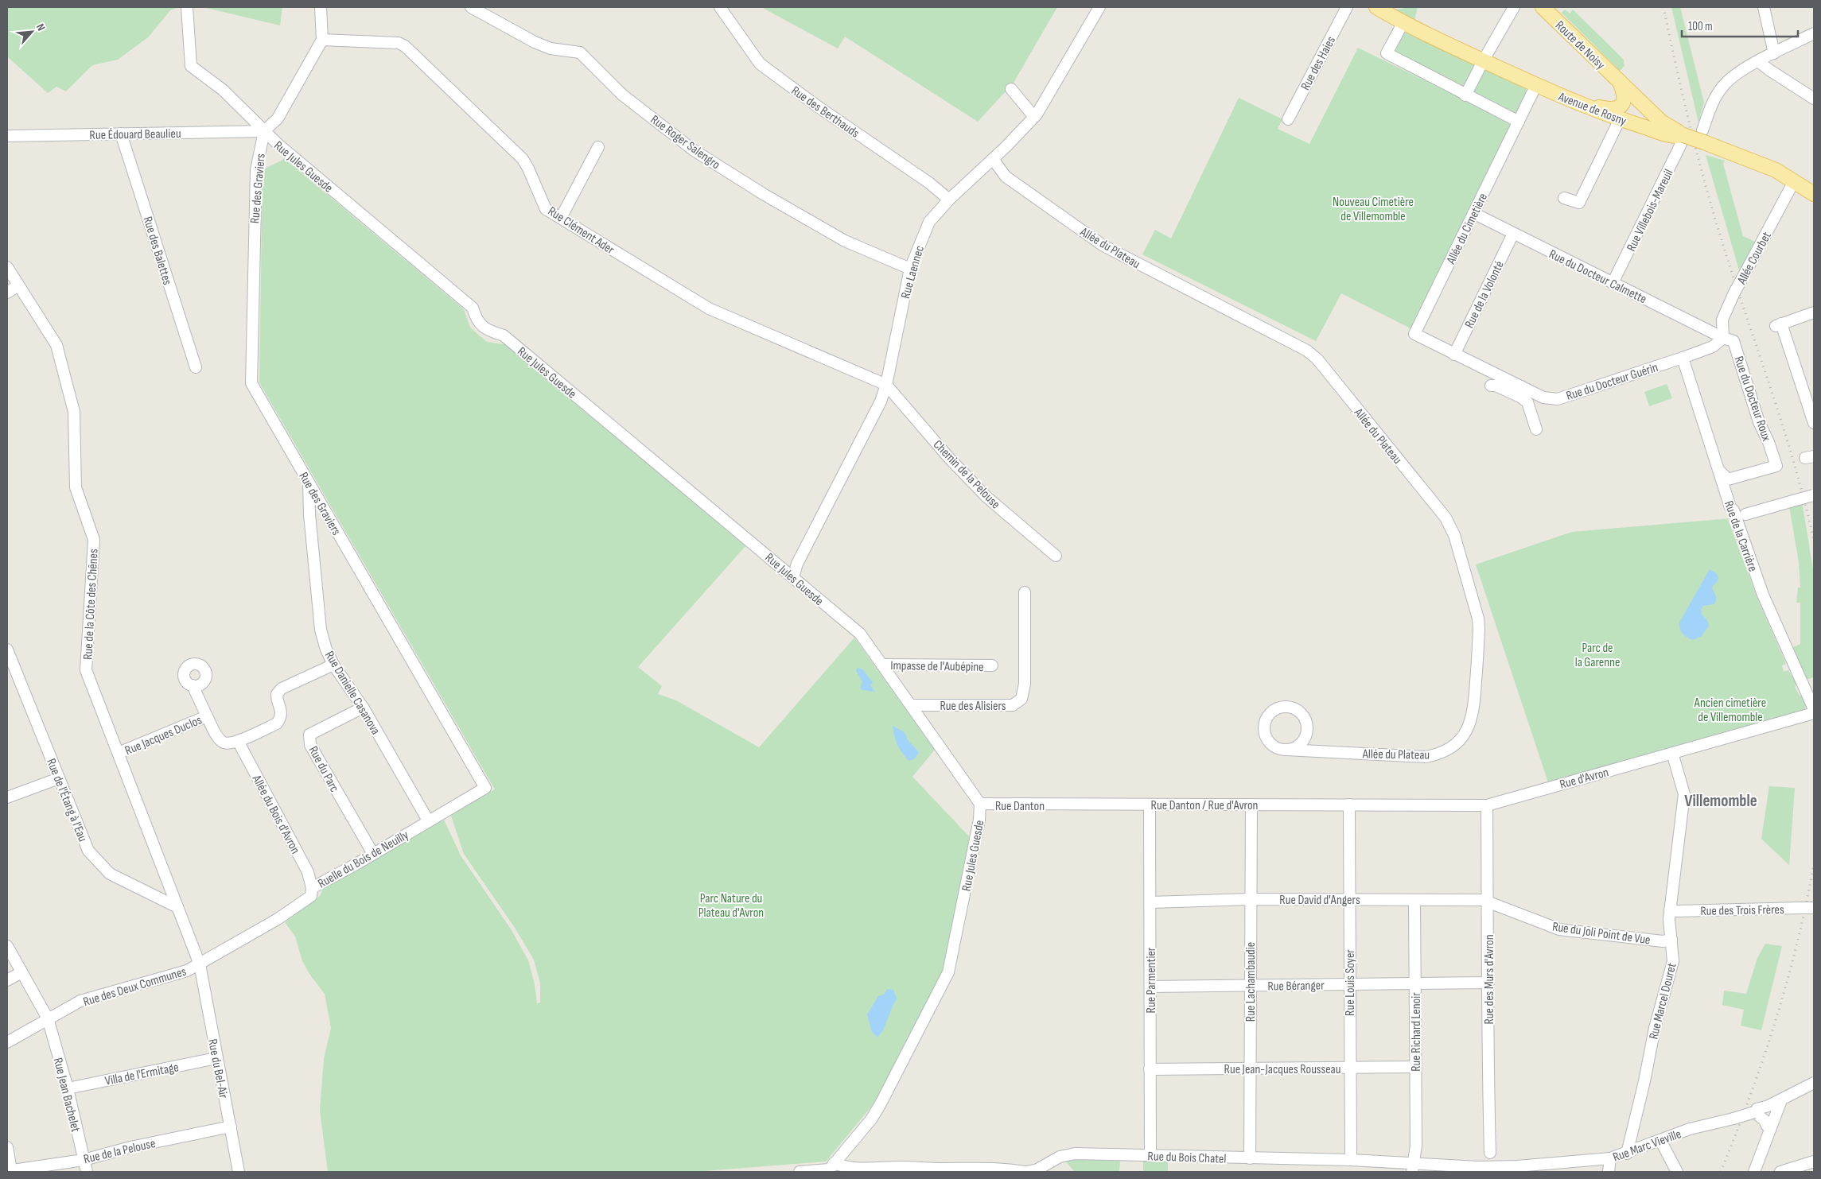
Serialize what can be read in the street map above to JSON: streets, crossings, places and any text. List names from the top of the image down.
{
  "streets": {
    "main road": ["Route de Noisy", "Avenue de Rosny"],
    "street": [
      "Rue des Haies",
      "Rue des Berthauds",
      "Rue Édouard Beaulieu",
      "Rue Roger Salengro",
      "Rue Jules Guesde",
      "Rue des Graviers",
      "Rue Villebois-Mareuil",
      "Allée du Cimetière",
      "Rue Clément Ader",
      "Allée du Plateau",
      "Rue des Balettes",
      "Allée Courbet",
      "Rue Laennec",
      "Rue du Docteur Calmette",
      "Rue de la Volonté",
      "Rue du Docteur Guérin",
      "Rue du Docteur Roux",
      "Chemin de la Pelouse",
      "Rue de la Carrière",
      "Rue de la Côte des Chênes",
      "Impasse de l'Aubépine",
      "Rue Danielle Casanova",
      "Rue des Alisiers",
      "Rue Jacques Duclos",
      "Rue du Parc",
      "Rue d'Avron",
      "Rue de l'Étang à l'Eau",
      "Rue Danton / Rue d'Avron",
      "Rue Danton",
      "Allée du Bois d'Avron",
      "Ruelle du Bois de Neuilly",
      "Rue David d'Angers",
      "Rue des Trois Frères",
      "Rue du Joli Point de Vue",
      "Rue des Murs d'Avron",
      "Rue Parmentier",
      "Rue Lachambaudie",
      "Rue Louis Soyer",
      "Rue Béranger",
      "Rue des Deux Communes",
      "Rue Marcel Douret",
      "Rue Richard Lenoir",
      "Rue du Bel-Air",
      "Rue Jean-Jacques Rousseau",
      "Villa de l'Ermitage",
      "Rue Jean Bachelet",
      "Rue Marc Vieville",
      "Rue de la Pelouse",
      "Rue du Bois Chatel"
    ]
  },
  "crossings": [
    ["Route de Noisy", "Avenue de Rosny"],
    ["Route de Noisy", "Rue Villebois-Mareuil"],
    ["Avenue de Rosny", "Rue Villebois-Mareuil"],
    ["Avenue de Rosny", "Allée du Cimetière"],
    ["Avenue de Rosny", "Allée Courbet"],
    ["Rue des Berthauds", "Rue Laennec"],
    ["Rue Édouard Beaulieu", "Rue Jules Guesde"],
    ["Rue Édouard Beaulieu", "Rue des Graviers"],
    ["Rue Édouard Beaulieu", "Rue des Balettes"],
    ["Rue Roger Salengro", "Rue Laennec"],
    ["Rue Jules Guesde", "Rue des Graviers"],
    ["Rue Jules Guesde", "Rue Laennec"],
    ["Rue Jules Guesde", "Impasse de l'Aubépine"],
    ["Rue Jules Guesde", "Rue des Alisiers"],
    ["Rue Jules Guesde", "Rue Danton"],
    ["Rue des Graviers", "Rue Danielle Casanova"],
    ["Rue des Graviers", "Ruelle du Bois de Neuilly"],
    ["Rue Villebois-Mareuil", "Rue du Docteur Calmette"],
    ["Allée du Cimetière", "Rue du Docteur Calmette"],
    ["Allée du Cimetière", "Rue du Docteur Guérin"],
    ["Rue Clément Ader", "Rue Laennec"],
    ["Rue Clément Ader", "Chemin de la Pelouse"],
    ["Allée du Plateau", "Rue Laennec"],
    ["Allée Courbet", "Rue du Docteur Calmette"],
    ["Allée Courbet", "Rue du Docteur Guérin"],
    ["Allée Courbet", "Rue du Docteur Roux"],
    ["Rue Laennec", "Chemin de la Pelouse"],
    ["Rue du Docteur Calmette", "Rue de la Volonté"],
    ["Rue du Docteur Calmette", "Rue du Docteur Guérin"],
    ["Rue du Docteur Calmette", "Rue du Docteur Roux"],
    ["Rue de la Volonté", "Rue du Docteur Guérin"],
    ["Rue du Docteur Guérin", "Rue du Docteur Roux"],
    ["Rue du Docteur Guérin", "Rue de la Carrière"],
    ["Rue du Docteur Roux", "Rue de la Carrière"],
    ["Rue de la Côte des Chênes", "Rue Jacques Duclos"],
    ["Rue de la Côte des Chênes", "Rue de l'Étang à l'Eau"],
    ["Rue de la Côte des Chênes", "Ruelle du Bois de Neuilly"],
    ["Rue de la Côte des Chênes", "Rue des Deux Communes"],
    ["Rue de la Côte des Chênes", "Rue du Bel-Air"],
    ["Rue Danielle Casanova", "Rue Jacques Duclos"],
    ["Rue Danielle Casanova", "Rue du Parc"],
    ["Rue Danielle Casanova", "Ruelle du Bois de Neuilly"],
    ["Rue Jacques Duclos", "Allée du Bois d'Avron"],
    ["Rue du Parc", "Ruelle du Bois de Neuilly"],
    ["Rue d'Avron", "Rue Danton / Rue d'Avron"],
    ["Rue d'Avron", "Rue des Murs d'Avron"],
    ["Rue d'Avron", "Rue Louis Soyer"],
    ["Rue d'Avron", "Rue Marcel Douret"],
    ["Rue Danton / Rue d'Avron", "Rue Danton"],
    ["Rue Danton / Rue d'Avron", "Rue Parmentier"],
    ["Rue Danton / Rue d'Avron", "Rue Lachambaudie"],
    ["Rue Danton / Rue d'Avron", "Rue Louis Soyer"],
    ["Allée du Bois d'Avron", "Ruelle du Bois de Neuilly"],
    ["Ruelle du Bois de Neuilly", "Rue des Deux Communes"],
    ["Ruelle du Bois de Neuilly", "Rue du Bel-Air"],
    ["Rue David d'Angers", "Rue du Joli Point de Vue"],
    ["Rue David d'Angers", "Rue des Murs d'Avron"],
    ["Rue David d'Angers", "Rue Parmentier"],
    ["Rue David d'Angers", "Rue Lachambaudie"],
    ["Rue David d'Angers", "Rue Louis Soyer"],
    ["Rue David d'Angers", "Rue Richard Lenoir"],
    ["Rue des Trois Frères", "Rue Marcel Douret"],
    ["Rue du Joli Point de Vue", "Rue des Murs d'Avron"],
    ["Rue du Joli Point de Vue", "Rue Marcel Douret"],
    ["Rue des Murs d'Avron", "Rue Béranger"],
    ["Rue Parmentier", "Rue Béranger"],
    ["Rue Parmentier", "Rue Jean-Jacques Rousseau"],
    ["Rue Parmentier", "Rue du Bois Chatel"],
    ["Rue Lachambaudie", "Rue Béranger"],
    ["Rue Lachambaudie", "Rue Jean-Jacques Rousseau"],
    ["Rue Lachambaudie", "Rue du Bois Chatel"],
    ["Rue Louis Soyer", "Rue Béranger"],
    ["Rue Louis Soyer", "Rue Jean-Jacques Rousseau"],
    ["Rue Louis Soyer", "Rue Marc Vieville"],
    ["Rue Louis Soyer", "Rue du Bois Chatel"],
    ["Rue Béranger", "Rue Richard Lenoir"],
    ["Rue des Deux Communes", "Rue du Bel-Air"],
    ["Rue des Deux Communes", "Rue Jean Bachelet"],
    ["Rue Marcel Douret", "Rue Marc Vieville"],
    ["Rue Richard Lenoir", "Rue Jean-Jacques Rousseau"],
    ["Rue Richard Lenoir", "Rue Marc Vieville"],
    ["Rue du Bel-Air", "Villa de l'Ermitage"],
    ["Rue du Bel-Air", "Rue de la Pelouse"],
    ["Villa de l'Ermitage", "Rue Jean Bachelet"],
    ["Rue Jean Bachelet", "Rue de la Pelouse"],
    ["Rue Marc Vieville", "Rue du Bois Chatel"]
  ],
  "districts": ["Villemomble"],
  "parks": [
    "Nouveau Cimetière de Villemomble",
    "Parc de la Garenne",
    "Ancien cimetière de Villemomble",
    "Parc Nature du Plateau d'Avron"
  ],
  "scale_bar": "100 m",
  "north": "top right"
}
